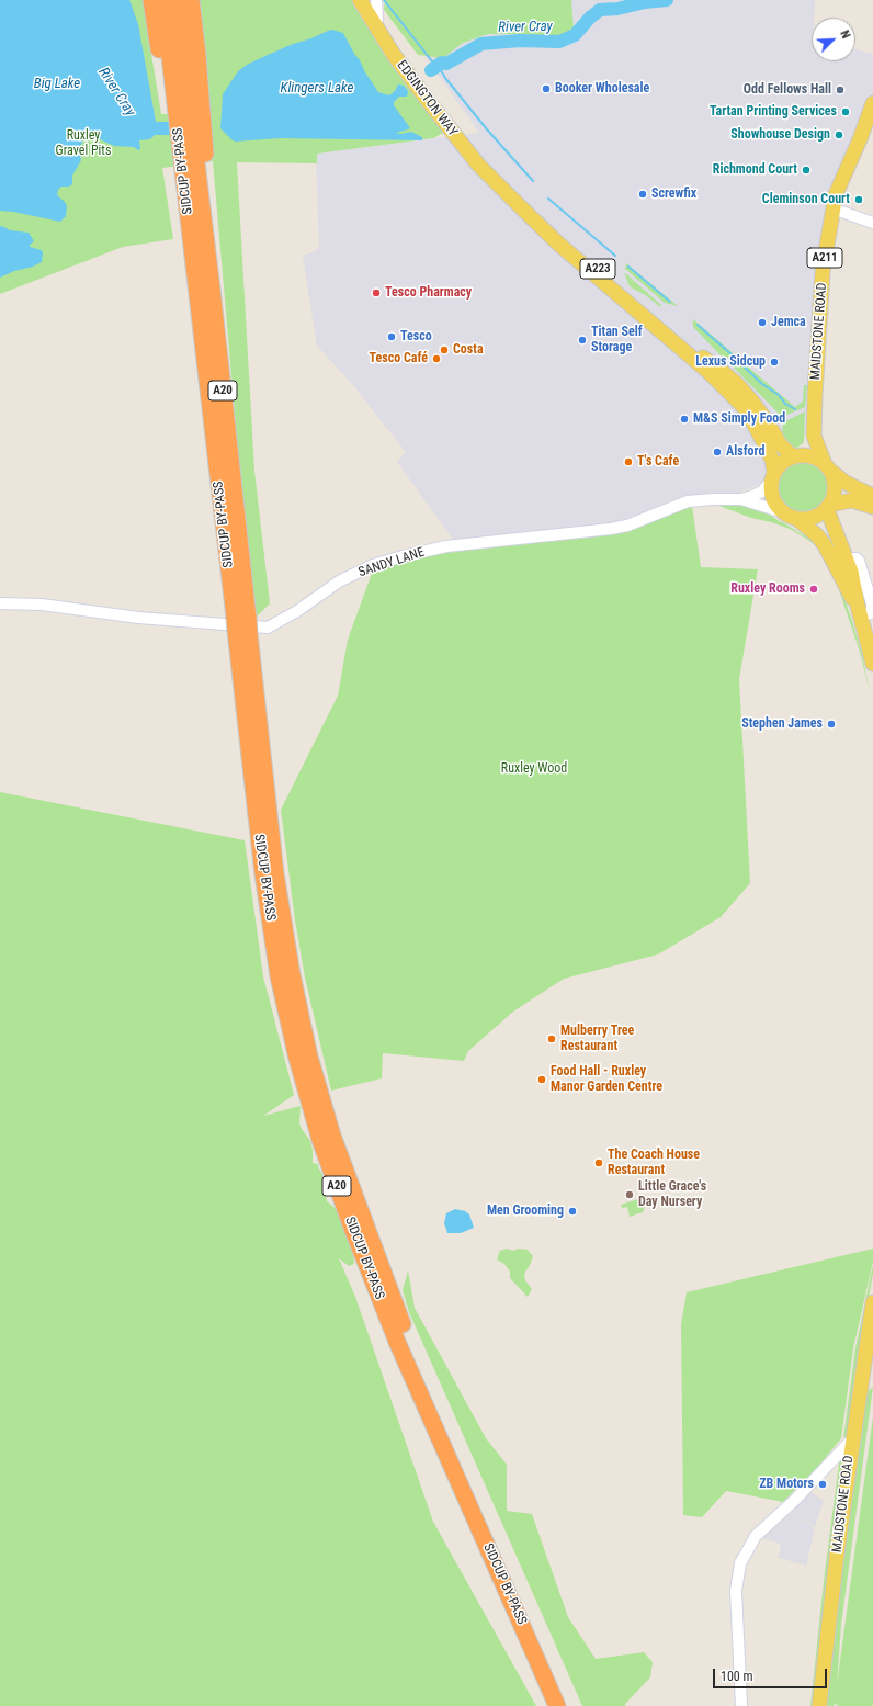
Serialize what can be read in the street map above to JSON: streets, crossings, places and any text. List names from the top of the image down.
{
  "streets": {
    "highway": ["SIDCUP BY-PASS", "A20"],
    "main road": [
      "EDGINGTON WAY",
      "A211",
      "A223",
      "MAIDSTONE ROAD"
    ],
    "street": ["SANDY LANE"]
  },
  "crossings": [
    ["EDGINGTON WAY", "MAIDSTONE ROAD"],
    ["EDGINGTON WAY", "SANDY LANE"],
    ["SIDCUP BY-PASS", "A20"],
    ["MAIDSTONE ROAD", "SANDY LANE"]
  ],
  "water": ["River Cray", "Big Lake", "Klingers Lake"],
  "parks": ["Ruxley Gravel Pits", "Ruxley Wood"],
  "places": [
    "Booker Wholesale",
    "Odd Fellows Hall",
    "Tartan Printing Services",
    "Showhouse Design",
    "Richmond Court",
    "Screwfix",
    "Cleminson Court",
    "Tesco Pharmacy",
    "Jemca",
    "Tesco",
    "Titan Self Storage",
    "Costa",
    "Tesco Café",
    "Lexus Sidcup",
    "M&S Simply Food",
    "Alsford",
    "T's Cafe",
    "Ruxley Rooms",
    "Stephen James",
    "Mulberry Tree Restaurant",
    "Food Hall - Ruxley Manor Garden Centre",
    "The Coach House Restaurant",
    "Little Grace's Day Nursery",
    "Men Grooming",
    "ZB Motors"
  ],
  "scale_bar": "100 m",
  "north": "top right"
}
